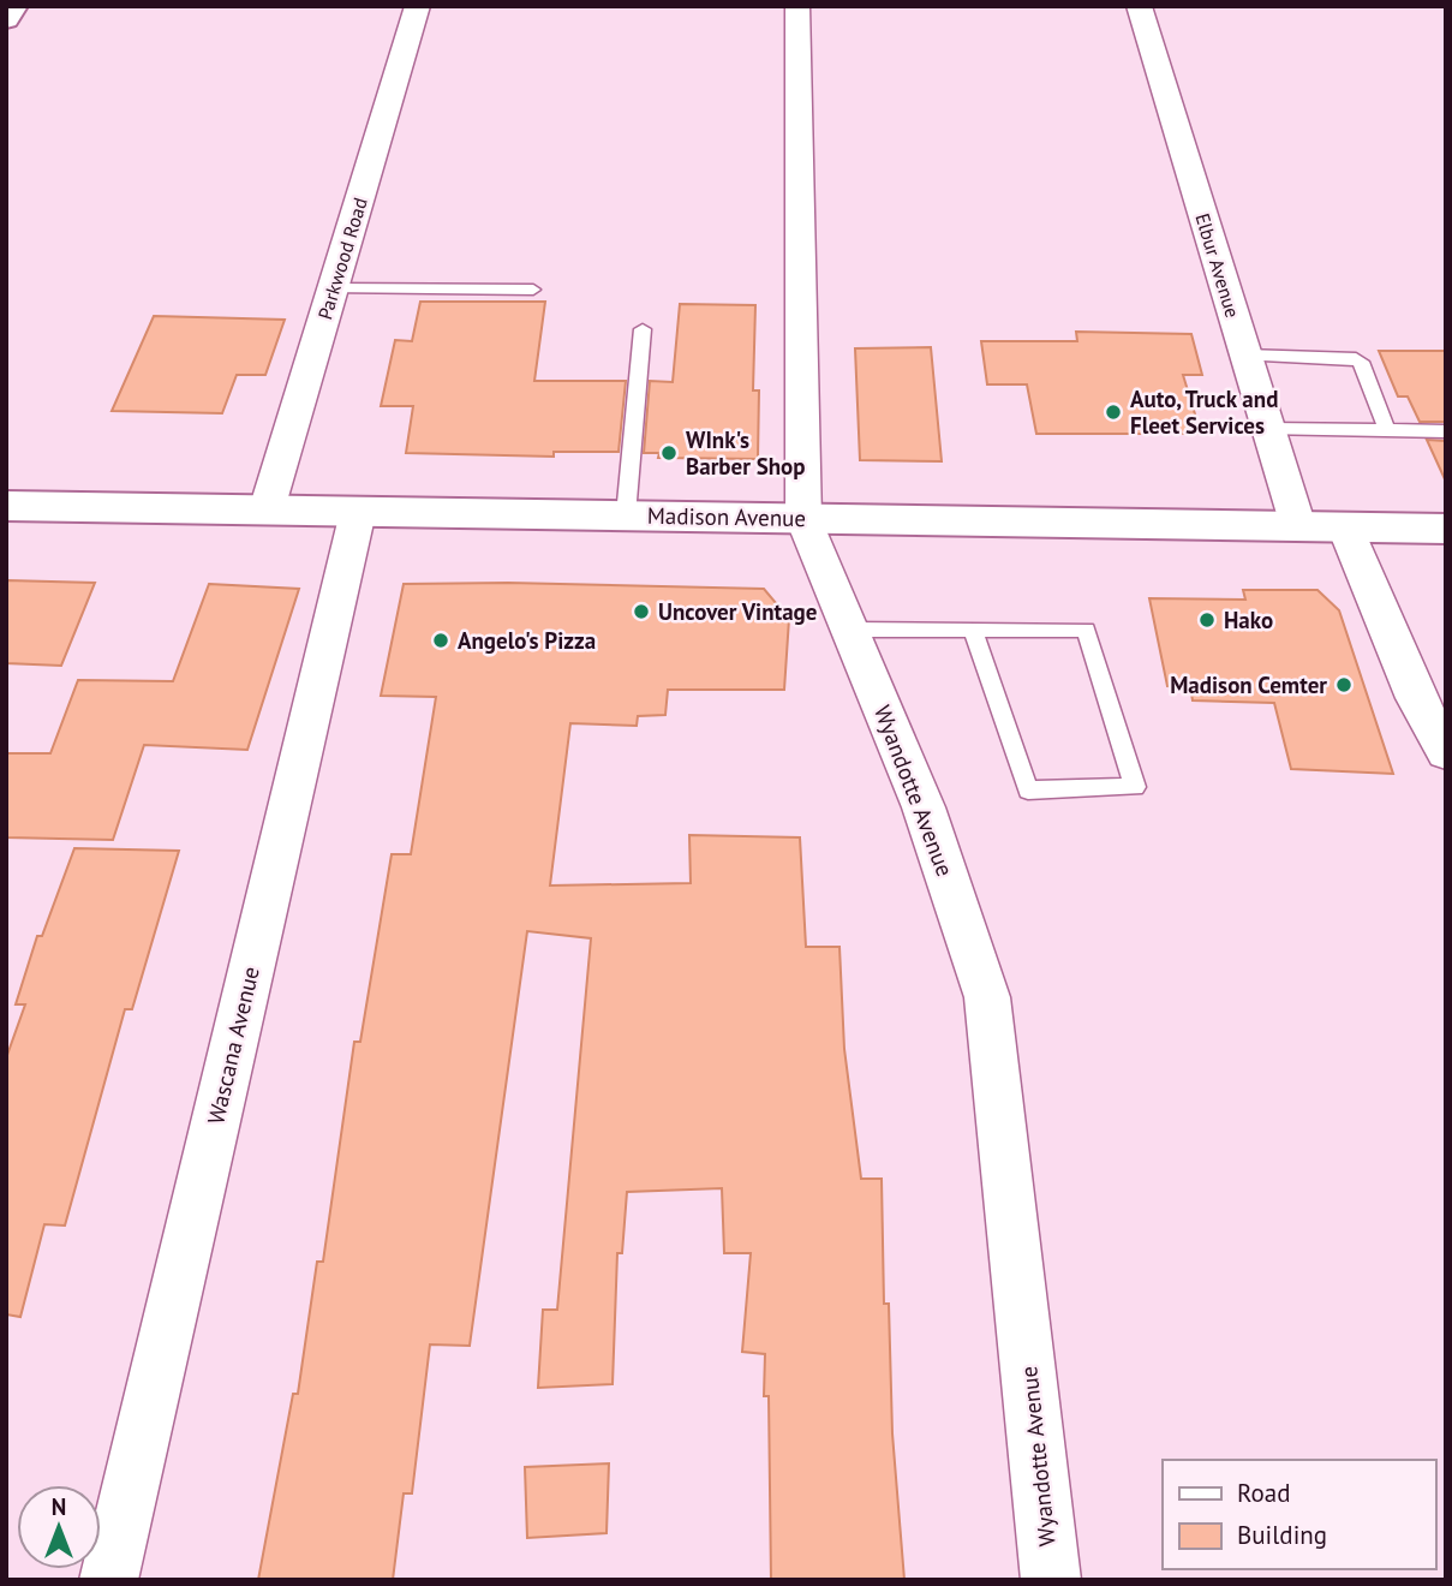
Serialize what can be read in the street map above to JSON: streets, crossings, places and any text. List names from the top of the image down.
{
  "streets": {
    "main road": ["Madison Avenue"],
    "street": [
      "Parkwood Road",
      "Elbur Avenue",
      "Wyandotte Avenue",
      "Wascana Avenue"
    ]
  },
  "crossings": [
    ["Parkwood Road", "Madison Avenue"],
    ["Elbur Avenue", "Madison Avenue"],
    ["Madison Avenue", "Wyandotte Avenue"],
    ["Madison Avenue", "Wascana Avenue"]
  ],
  "places": [
    "Auto, Truck and Fleet Services",
    "WInk's Barber Shop",
    "Uncover Vintage",
    "Hako",
    "Angelo's Pizza",
    "Madison Cemter"
  ],
  "legend": ["Road", "Building"],
  "north": "top"
}
